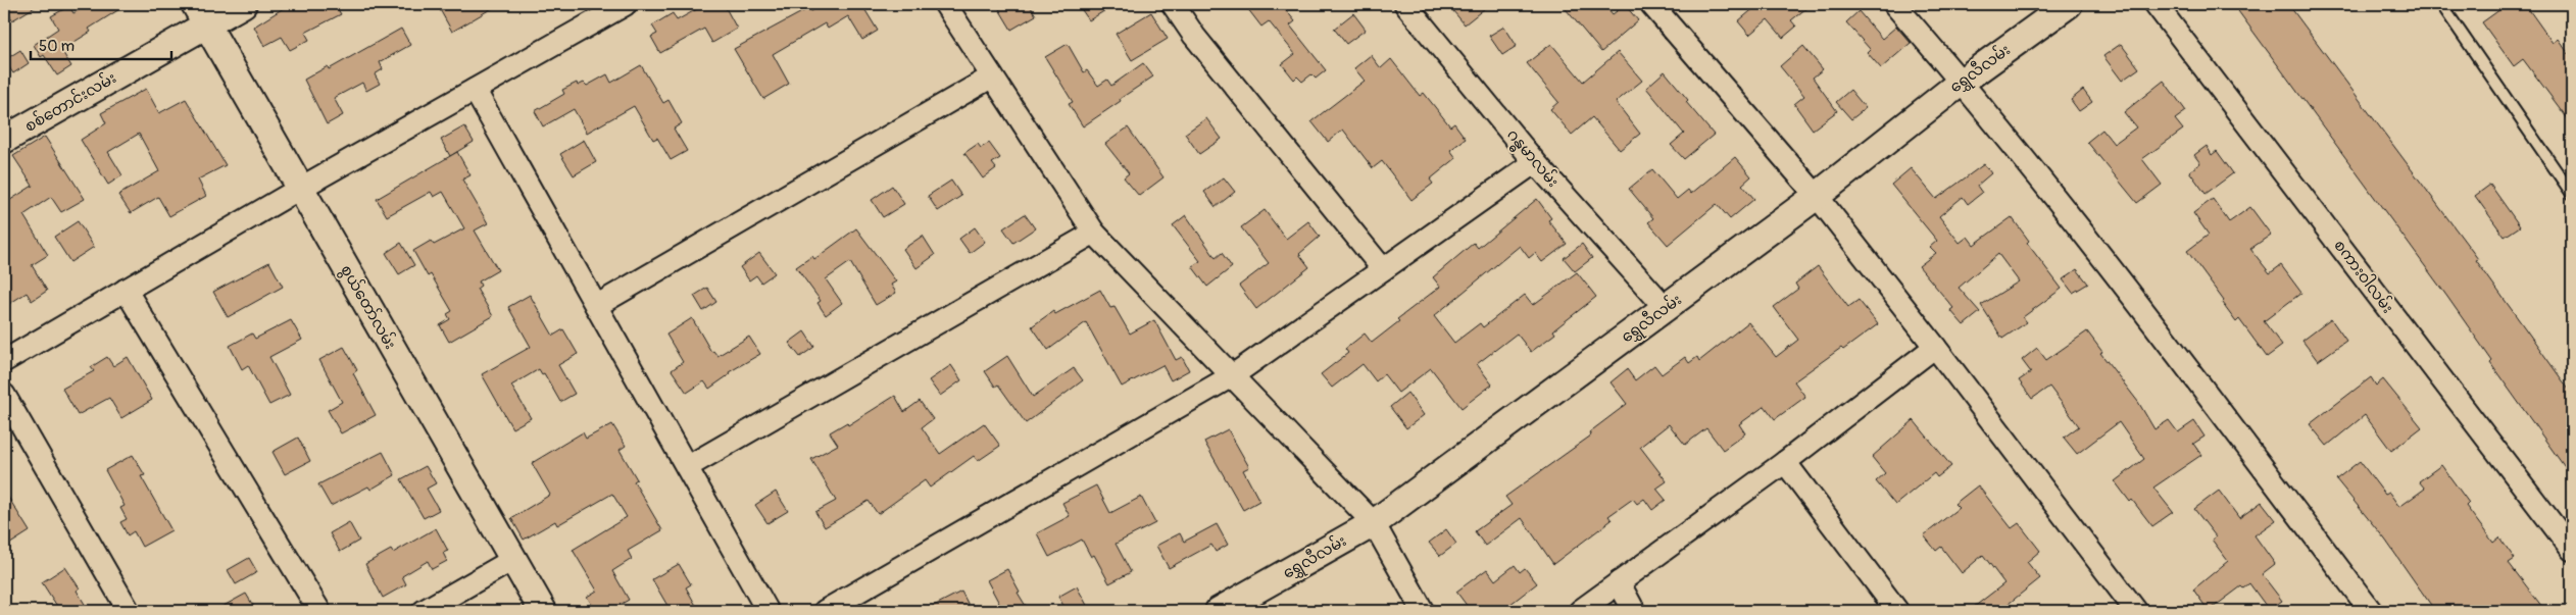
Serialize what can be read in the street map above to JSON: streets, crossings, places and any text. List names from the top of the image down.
{
  "streets": {
    "street": [
      "ရွှေလီလမ်း",
      "စစ်တောင်းလမ်း",
      "ဂန္ဓမာလမ်း",
      "စကားဝါလမ်း",
      "စွယ်တော်လမ်း"
    ]
  },
  "crossings": [
    ["ရွှေလီလမ်း", "ဂန္ဓမာလမ်း"],
    ["စစ်တောင်းလမ်း", "စွယ်တော်လမ်း"]
  ],
  "scale_bar": "50 m"
}
